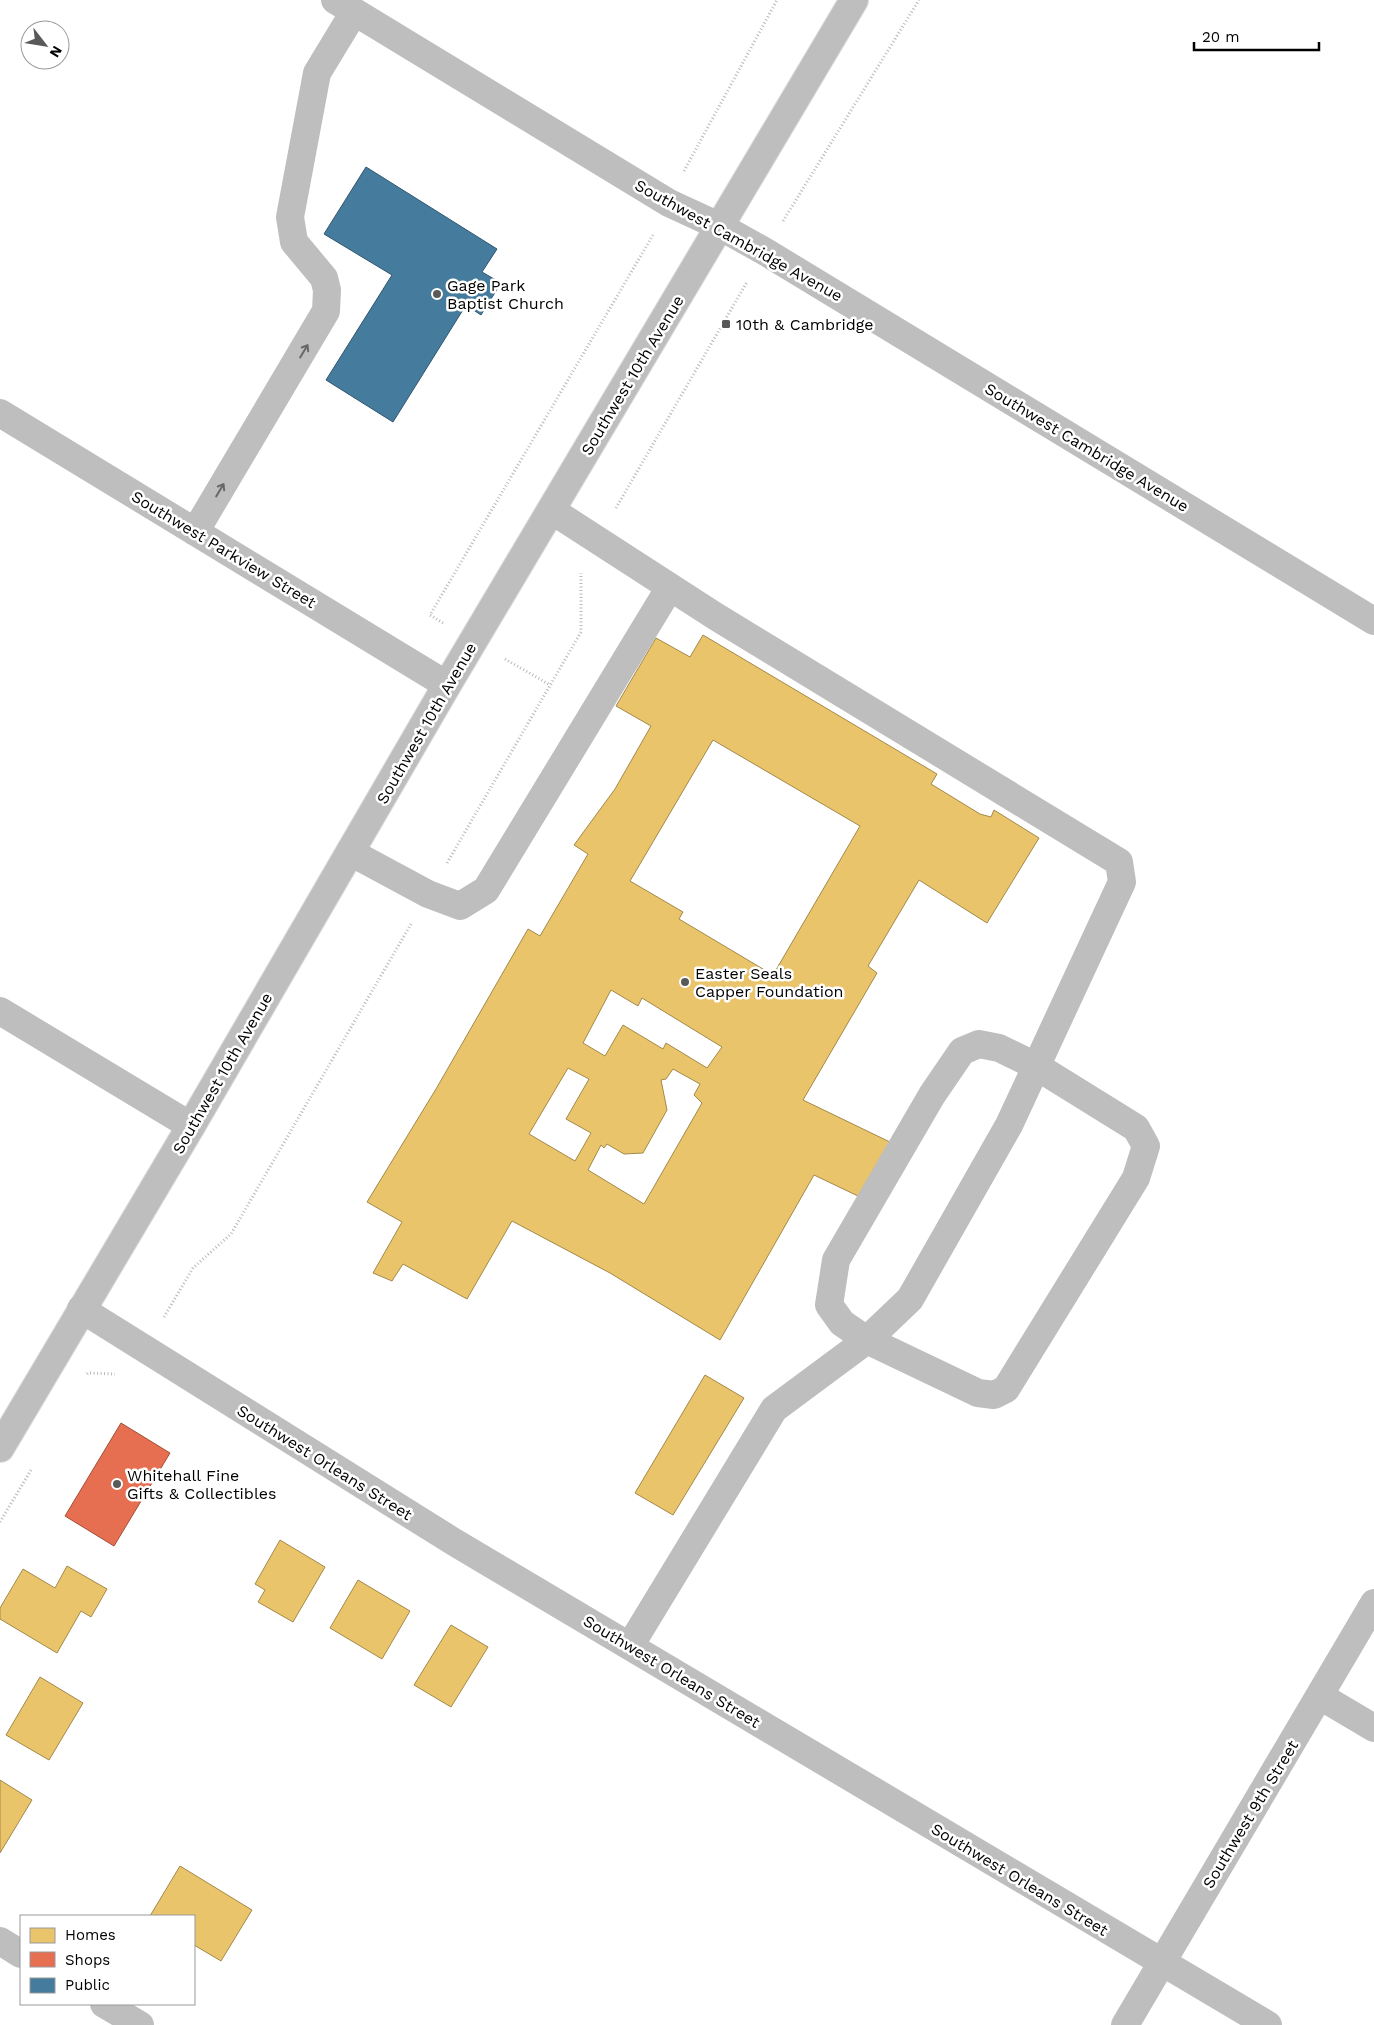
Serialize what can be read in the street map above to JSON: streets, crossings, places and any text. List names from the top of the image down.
{
  "streets": {
    "street": [
      "Southwest Cambridge Avenue",
      "Southwest 10th Avenue",
      "Southwest Parkview Street",
      "Southwest Orleans Street",
      "Southwest 9th Street"
    ]
  },
  "crossings": [
    ["Southwest Cambridge Avenue", "Southwest 10th Avenue"],
    ["Southwest 10th Avenue", "Southwest Parkview Street"],
    ["Southwest 10th Avenue", "Southwest Orleans Street"],
    ["Southwest Orleans Street", "Southwest 9th Street"]
  ],
  "places": {
    "other": ["Gage Park Baptist Church", "Easter Seals Capper Foundation", "Whitehall Fine Gifts & Collectibles"],
    "transit": ["10th & Cambridge"]
  },
  "legend": ["Homes", "Shops", "Public"],
  "scale_bar": "20 m",
  "north": "bottom right"
}
